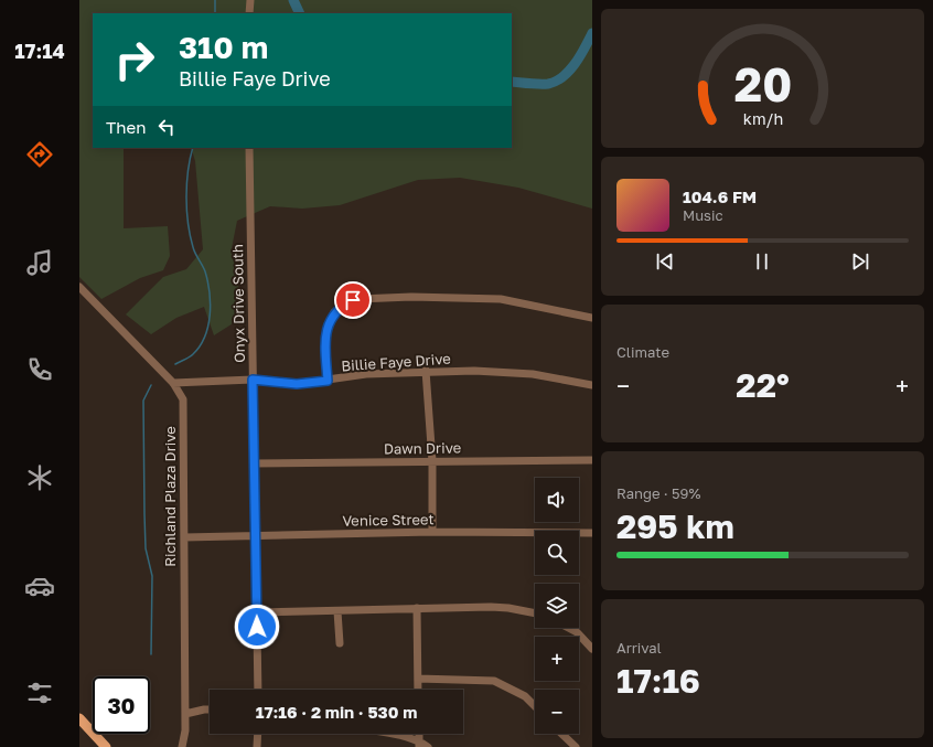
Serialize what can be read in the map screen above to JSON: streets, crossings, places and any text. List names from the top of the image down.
{
  "streets": {
    "street": [
      "Onyx Drive South",
      "Billie Faye Drive",
      "Dawn Drive",
      "Richland Plaza Drive",
      "Venice Street"
    ]
  },
  "crossings": [
    ["Onyx Drive South", "Billie Faye Drive"],
    ["Onyx Drive South", "Dawn Drive"],
    ["Onyx Drive South", "Venice Street"],
    ["Billie Faye Drive", "Richland Plaza Drive"],
    ["Richland Plaza Drive", "Venice Street"]
  ],
  "page": {
    "tabs": "17:14",
    "turn": ["310 m", "Billie Faye Drive"],
    "then": "Then",
    "song": ["104.6 FM", "Music"],
    "tile": [
      "Climate",
      ["Range · 59%", "295 km"],
      ["Arrival", "17:16"]
    ],
    "heat": ["−", "22°", "+"],
    "map_buttons": ["+", "−"],
    "limit": "30",
    "trip": "17:16 · 2 min · 530 m",
    "gauge": ["20", "km/h"]
  }
}
